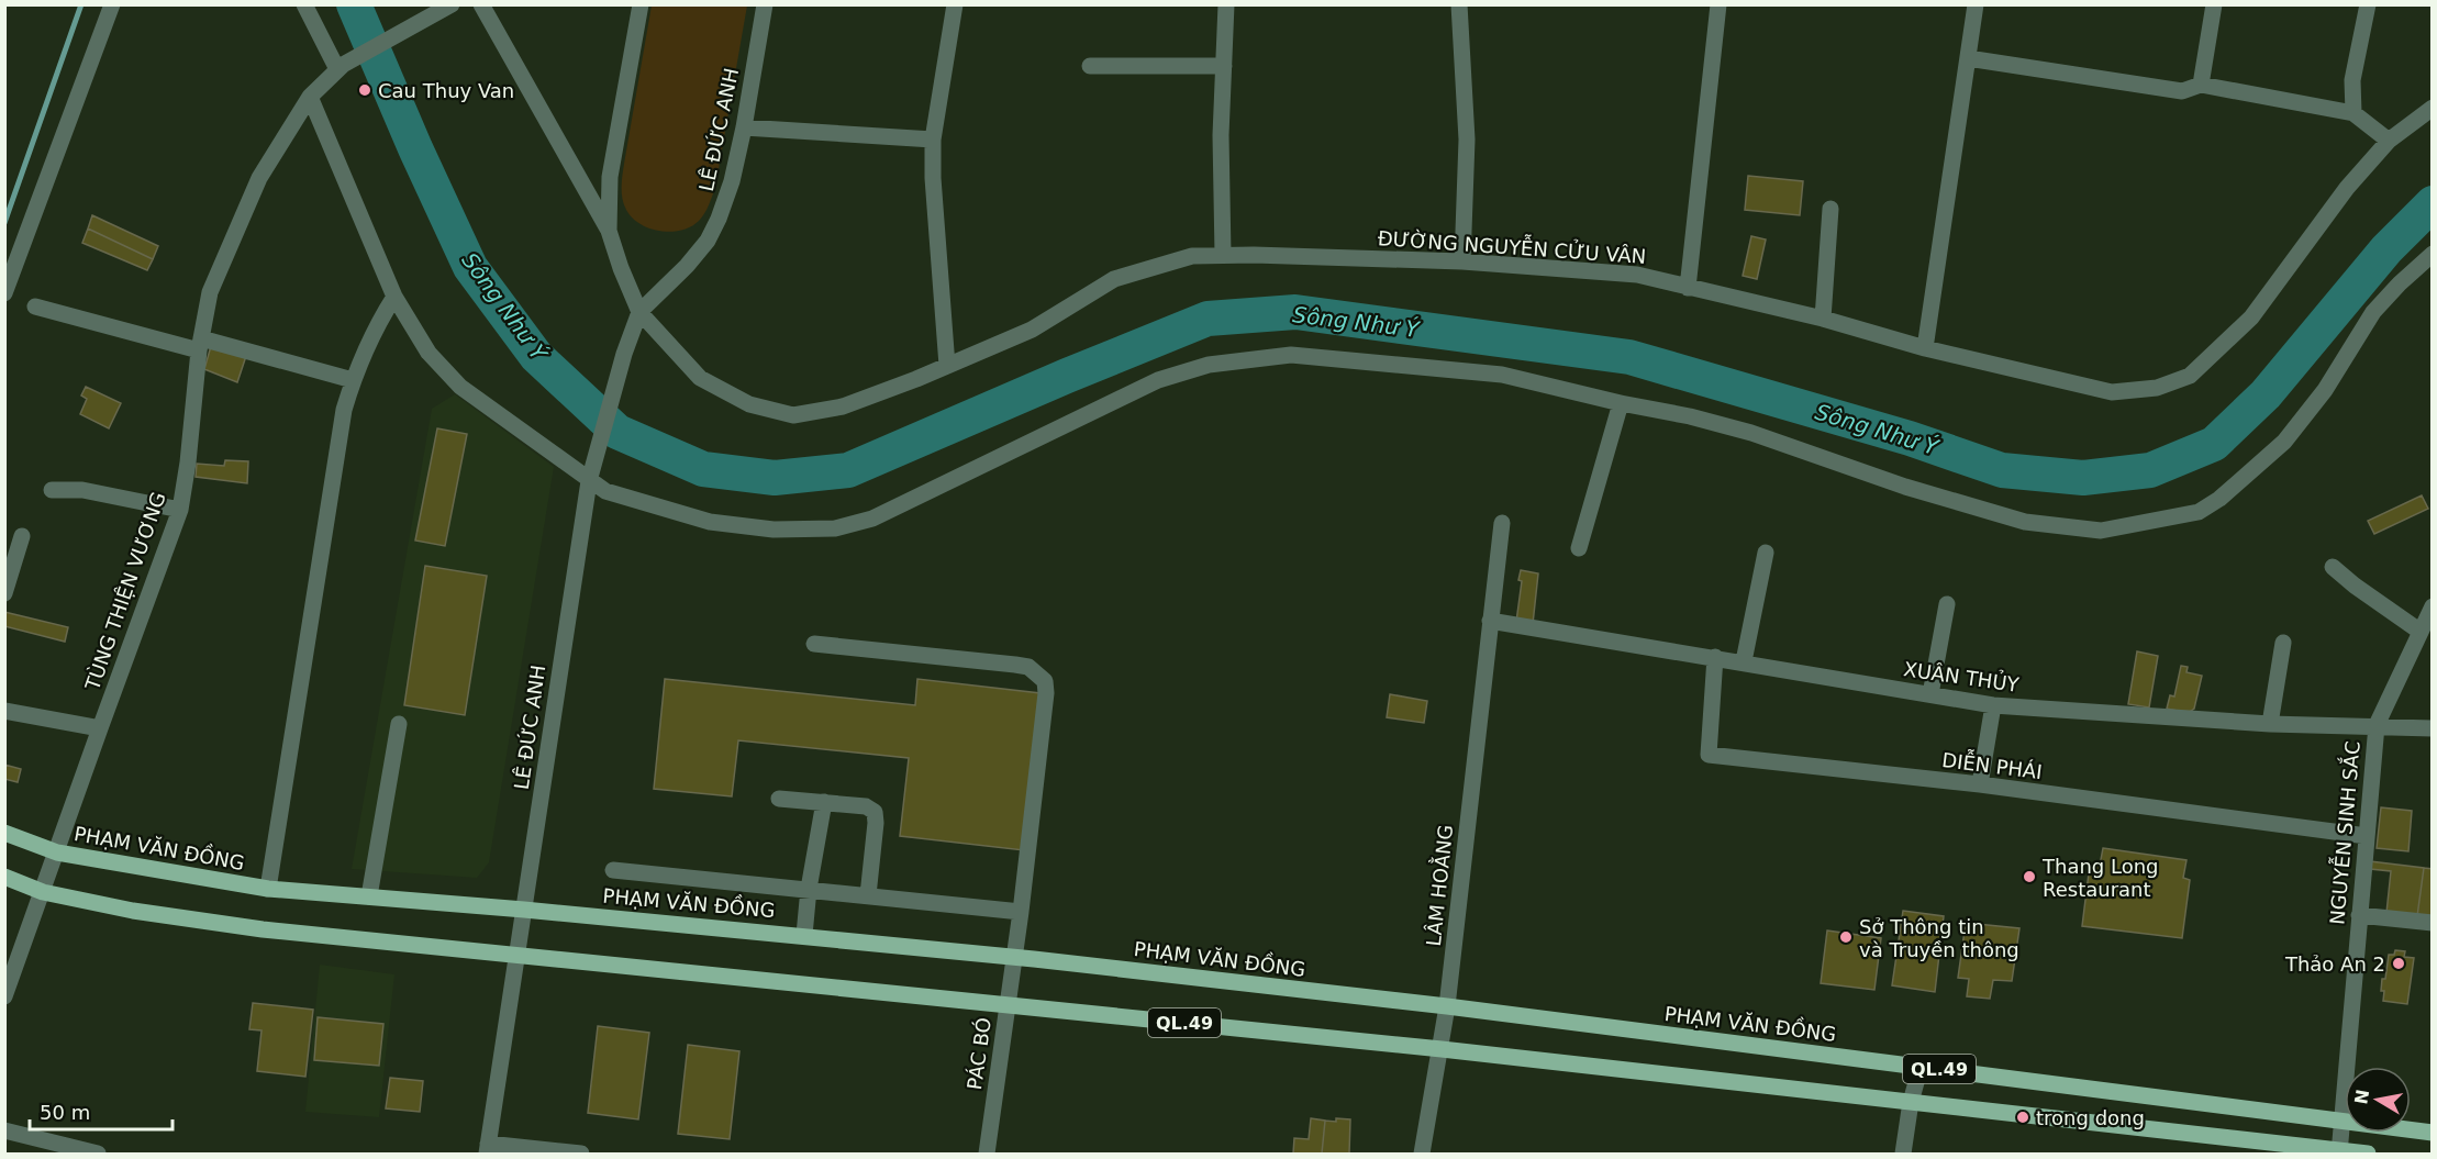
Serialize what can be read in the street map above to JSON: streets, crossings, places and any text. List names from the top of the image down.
{
  "streets": {
    "main road": ["PHẠM VĂN ĐỒNG", "QL.49"],
    "street": [
      "LÊ ĐỨC ANH",
      "ĐƯỜNG NGUYỄN CỬU VÂN",
      "TÙNG THIỆN VƯƠNG",
      "XUÂN THỦY",
      "DIỄN PHÁI",
      "NGUYỄN SINH SẮC",
      "LÂM HOẰNG",
      "PÁC BÓ"
    ]
  },
  "crossings": [
    ["LÊ ĐỨC ANH", "ĐƯỜNG NGUYỄN CỬU VÂN"],
    ["LÊ ĐỨC ANH", "PHẠM VĂN ĐỒNG"],
    ["LÊ ĐỨC ANH", "QL.49"],
    ["TÙNG THIỆN VƯƠNG", "PHẠM VĂN ĐỒNG"],
    ["TÙNG THIỆN VƯƠNG", "QL.49"],
    ["XUÂN THỦY", "DIỄN PHÁI"],
    ["XUÂN THỦY", "NGUYỄN SINH SẮC"],
    ["XUÂN THỦY", "LÂM HOẰNG"],
    ["DIỄN PHÁI", "NGUYỄN SINH SẮC"],
    ["NGUYỄN SINH SẮC", "PHẠM VĂN ĐỒNG"],
    ["NGUYỄN SINH SẮC", "QL.49"],
    ["PHẠM VĂN ĐỒNG", "LÂM HOẰNG"],
    ["PHẠM VĂN ĐỒNG", "PÁC BÓ"],
    ["LÂM HOẰNG", "QL.49"],
    ["QL.49", "PÁC BÓ"]
  ],
  "water": ["Sông Như Ý"],
  "places": [
    "Cau Thuy Van",
    "Thang Long Restaurant",
    "Sở Thông tin và Truyền thông",
    "Thảo An 2",
    "trong dong"
  ],
  "scale_bar": "50 m",
  "north": "left"
}
